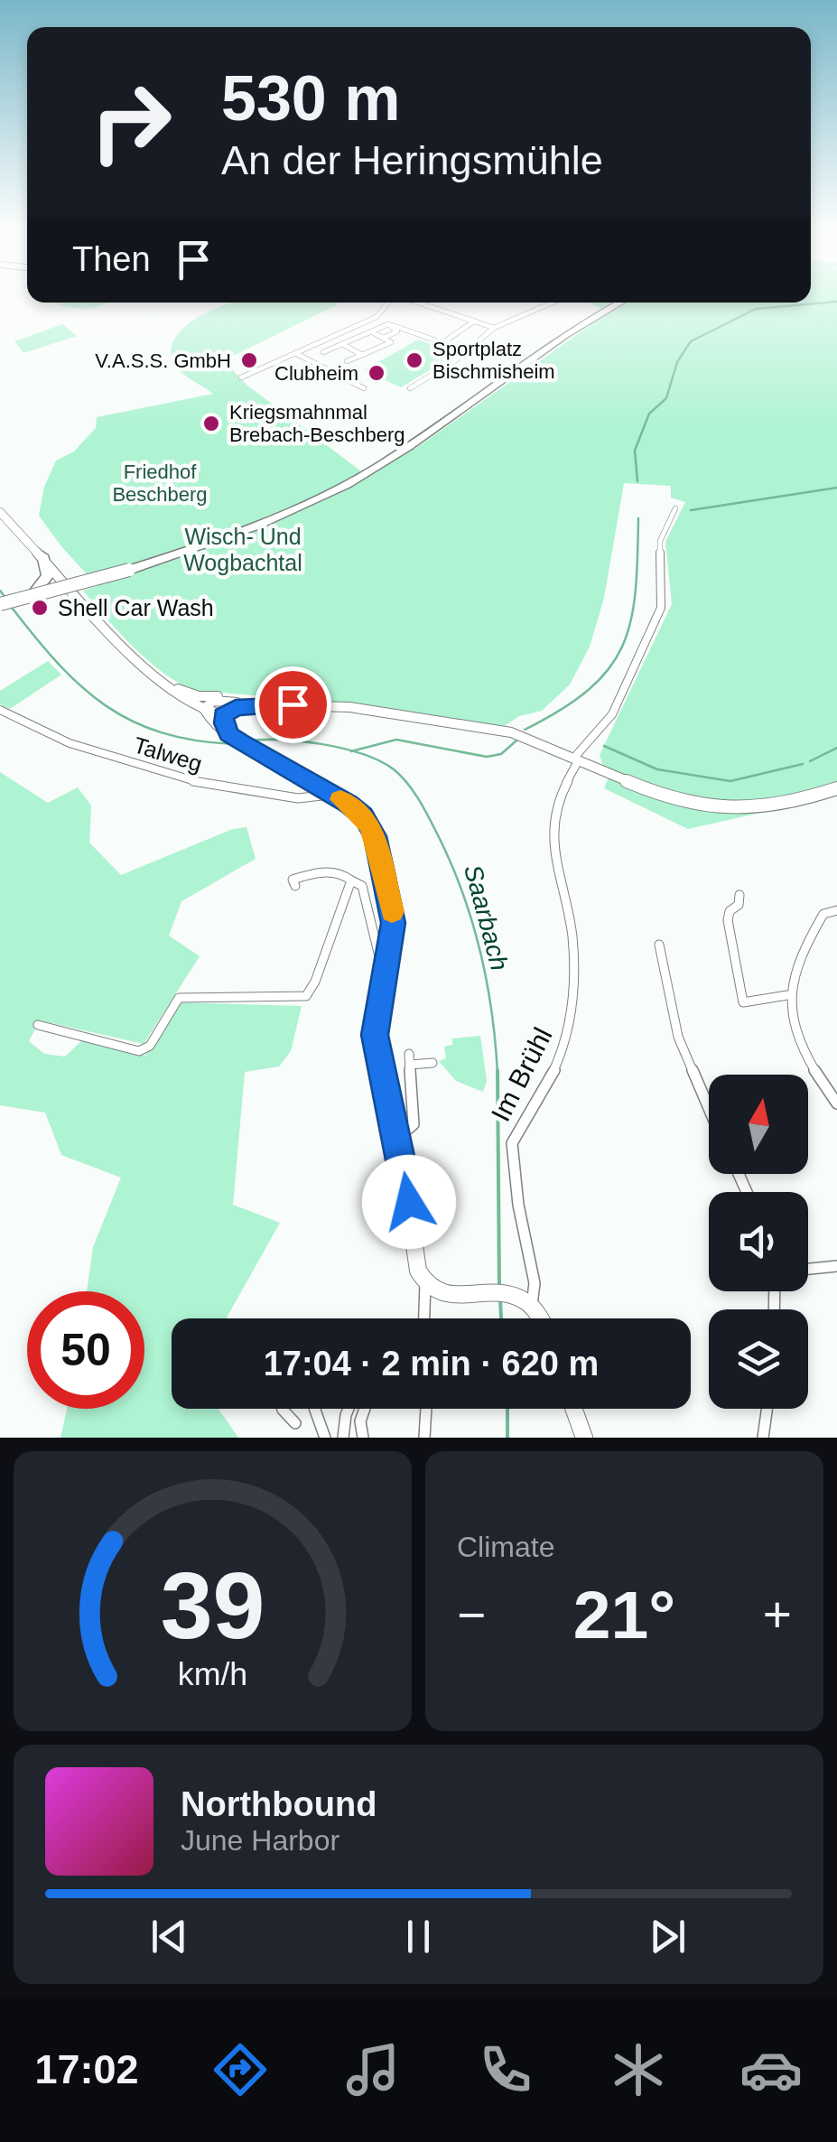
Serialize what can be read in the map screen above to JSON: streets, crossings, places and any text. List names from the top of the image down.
{
  "streets": {
    "street": ["Talweg", "Im Brühl"]
  },
  "water": ["Saarbach"],
  "parks": ["Friedhof Beschberg", "Wisch- Und Wogbachtal"],
  "places": [
    "V.A.S.S. GmbH",
    "Sportplatz Bischmisheim",
    "Clubheim",
    "Kriegsmahnmal Brebach-Beschberg",
    "Shell Car Wash"
  ],
  "north": "top",
  "page": {
    "turn": ["530 m", "An der Heringsmühle"],
    "then": "Then",
    "limit": "50",
    "trip": "17:04 · 2 min · 620 m",
    "tile": "Climate",
    "heat": ["−", "21°", "+"],
    "song": ["Northbound", "June Harbor"],
    "tabs": "17:02",
    "gauge": ["39", "km/h"]
  }
}
